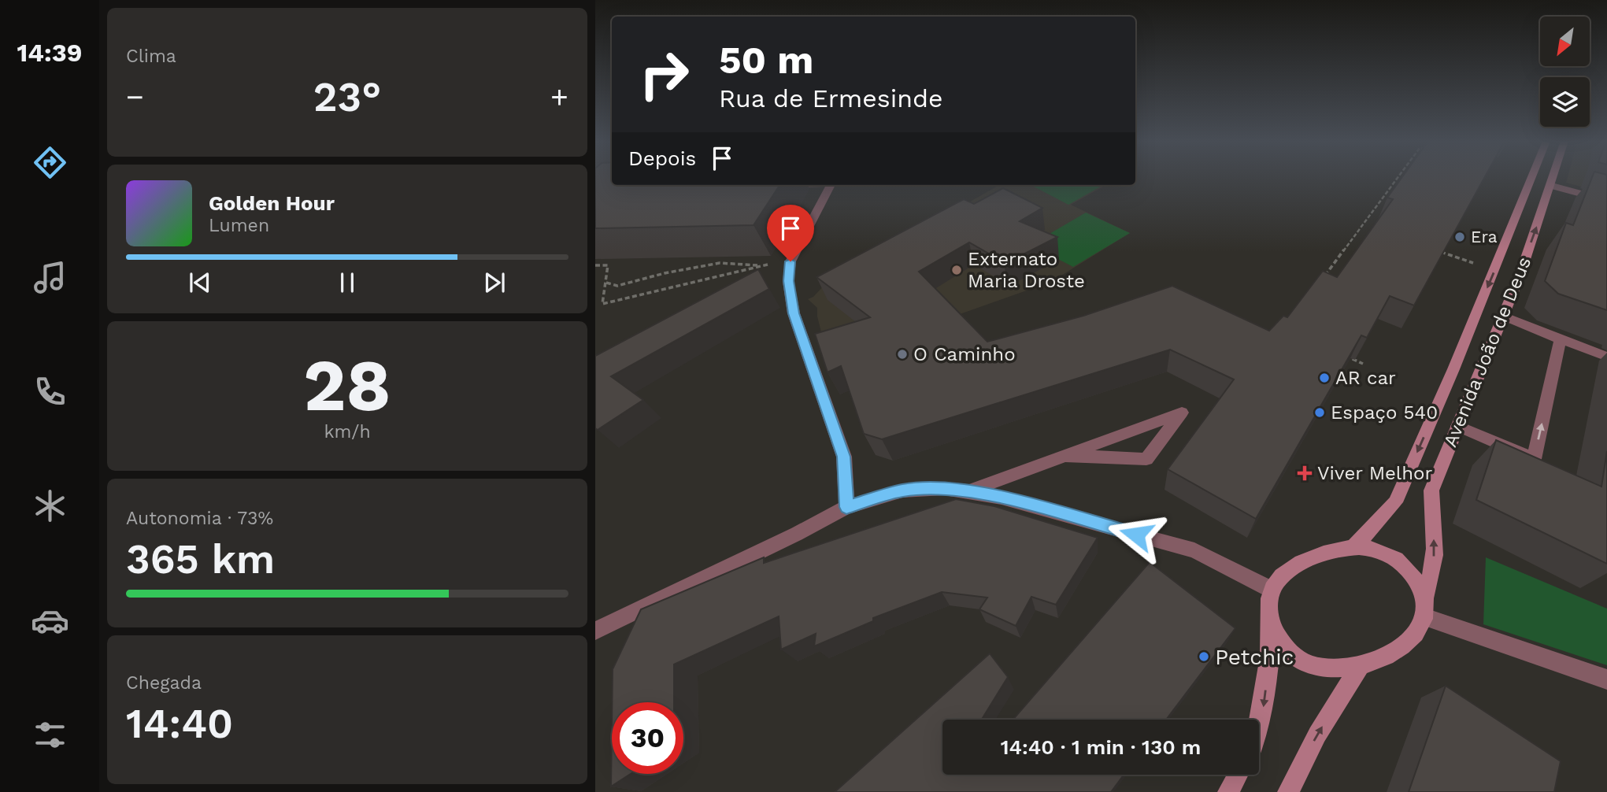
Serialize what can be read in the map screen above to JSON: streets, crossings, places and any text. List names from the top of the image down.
{
  "streets": {
    "main road": ["Avenida João de Deus"]
  },
  "places": {
    "other": [
      "Era",
      "Externato Maria Droste",
      "O Caminho",
      "AR car",
      "Espaço 540",
      "Petchic"
    ],
    "health": ["Viver Melhor"]
  },
  "north": "bottom left",
  "page": {
    "tabs": "14:39",
    "tile": [
      "Clima",
      ["28", "km/h"],
      ["Autonomia · 73%", "365 km"],
      ["Chegada", "14:40"]
    ],
    "turn": ["50 m", "Rua de Ermesinde"],
    "heat": ["−", "23°", "+"],
    "then": "Depois",
    "song": ["Golden Hour", "Lumen"],
    "limit": "30",
    "trip": "14:40 · 1 min · 130 m"
  }
}
